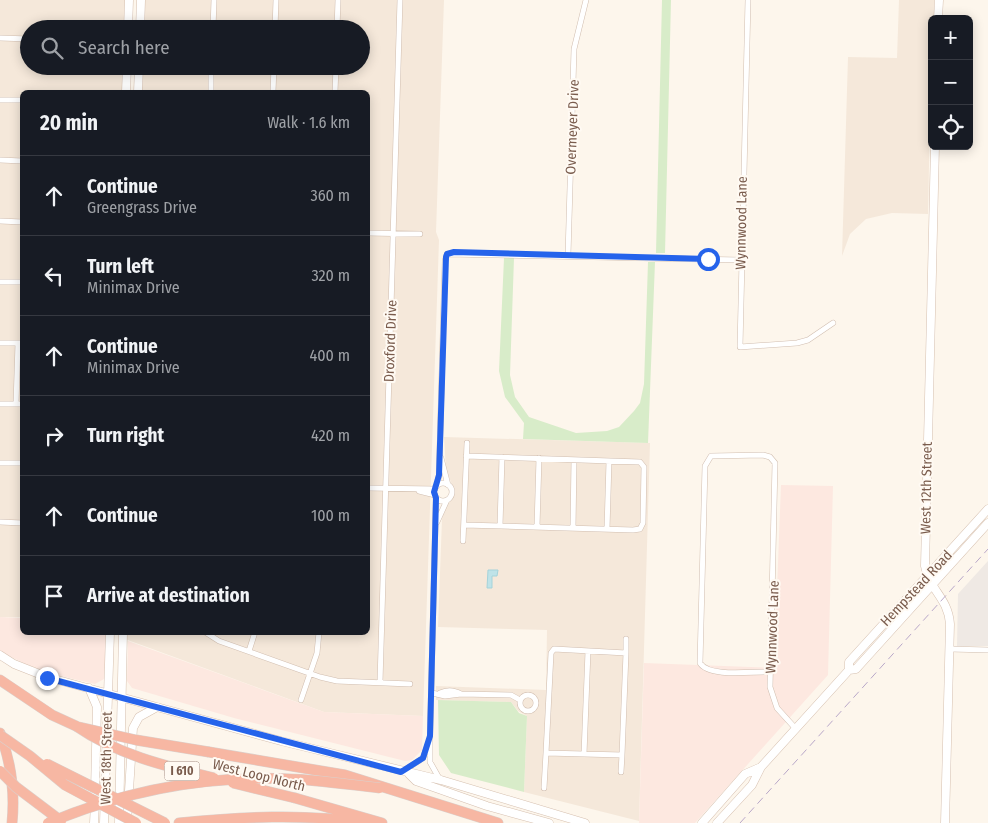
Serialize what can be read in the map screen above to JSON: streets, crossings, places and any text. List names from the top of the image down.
{
  "streets": {
    "highway": ["I 610", "West Loop North"],
    "main road": ["West 12th Street", "Hempstead Road", "West 18th Street"],
    "street": ["Overmeyer Drive", "Wynnwood Lane", "Droxford Drive"]
  },
  "crossings": [
    ["Wynnwood Lane", "Hempstead Road"],
    ["West 12th Street", "Hempstead Road"],
    ["I 610", "West Loop North"]
  ],
  "page": {
    "map_buttons": ["+", "−"],
    "search": "Search here",
    "heading": ["20 min", "Walk · 1.6 km"],
    "list": [
      ["Continue", "Greengrass Drive", "360 m"],
      ["Turn left", "Minimax Drive", "320 m"],
      ["Continue", "Minimax Drive", "400 m"],
      ["Turn right", "420 m"],
      ["Continue", "100 m"],
      "Arrive at destination"
    ]
  }
}
